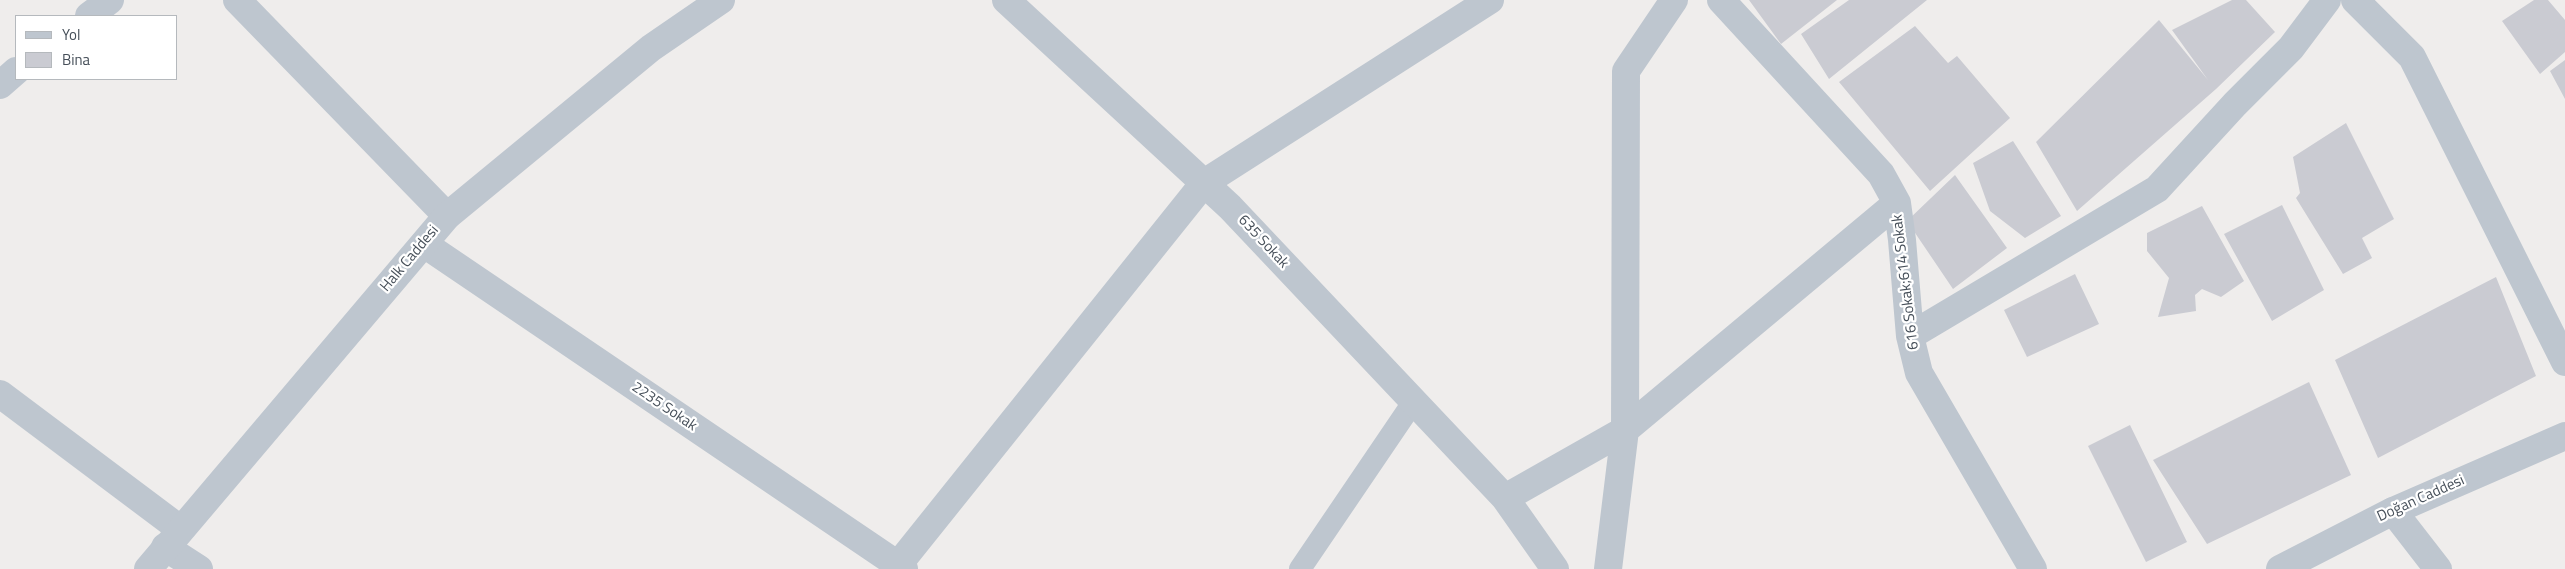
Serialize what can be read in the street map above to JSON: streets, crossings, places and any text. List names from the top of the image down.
{
  "streets": {
    "street": [
      "635 Sokak",
      "Halk Caddesi",
      "616 Sokak;614 Sokak",
      "2235 Sokak",
      "Doğan Caddesi"
    ]
  },
  "crossings": [
    ["Halk Caddesi", "2235 Sokak"]
  ],
  "legend": ["Yol", "Bina"]
}
